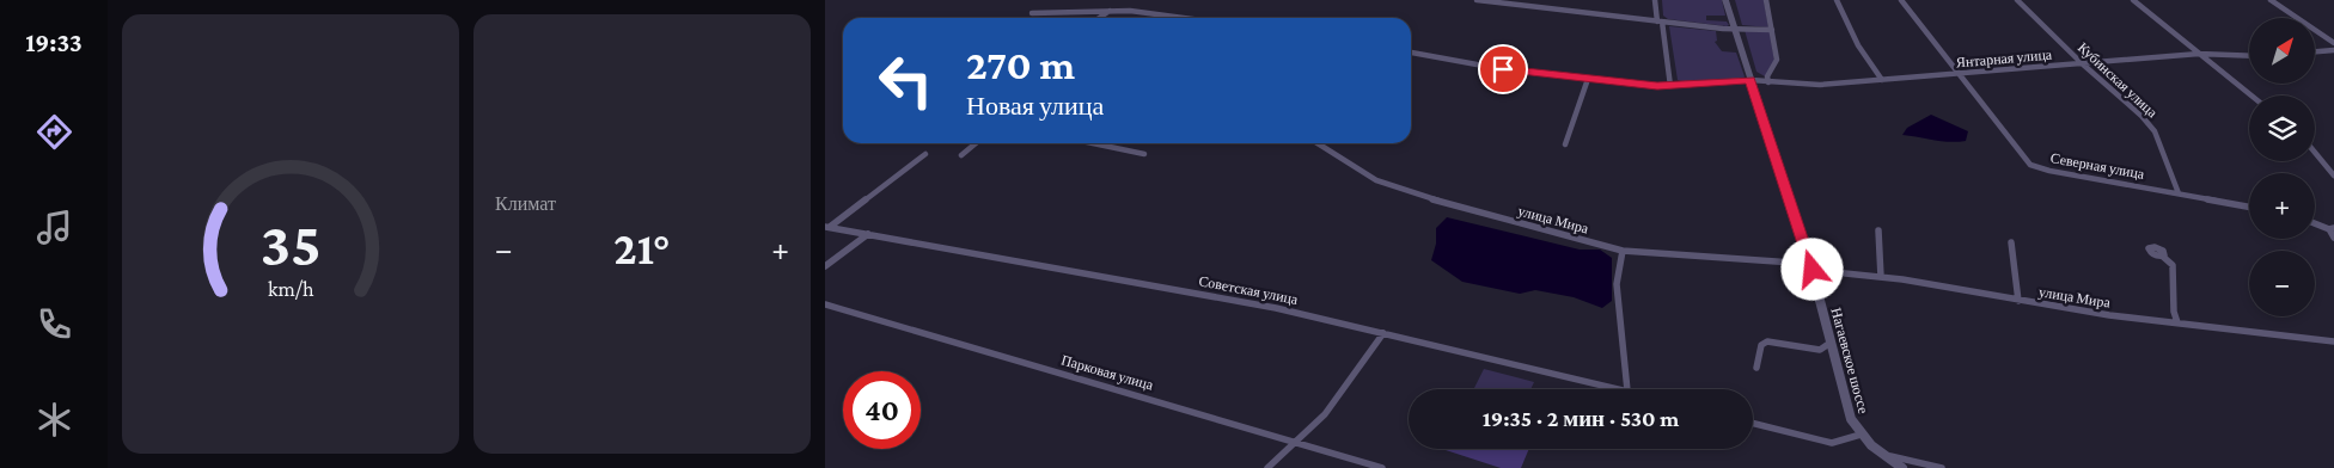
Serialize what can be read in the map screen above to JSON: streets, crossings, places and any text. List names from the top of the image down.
{
  "streets": {
    "street": [
      "Янтарная улица",
      "Кубинская улица",
      "Северная улица",
      "улица Мира",
      "Советская улица",
      "Нагаевское шоссе",
      "Парковая улица"
    ]
  },
  "crossings": [
    ["Янтарная улица", "Кубинская улица"],
    ["Янтарная улица", "Северная улица"],
    ["Янтарная улица", "Нагаевское шоссе"],
    ["Кубинская улица", "Северная улица"],
    ["улица Мира", "Нагаевское шоссе"]
  ],
  "north": "top right",
  "page": {
    "tabs": "19:33",
    "tile": "Климат",
    "map_buttons": ["+", "−"],
    "turn": ["270 m", "Новая улица"],
    "heat": ["−", "21°", "+"],
    "limit": "40",
    "trip": "19:35 · 2 мин · 530 m",
    "gauge": ["35", "km/h"]
  }
}
